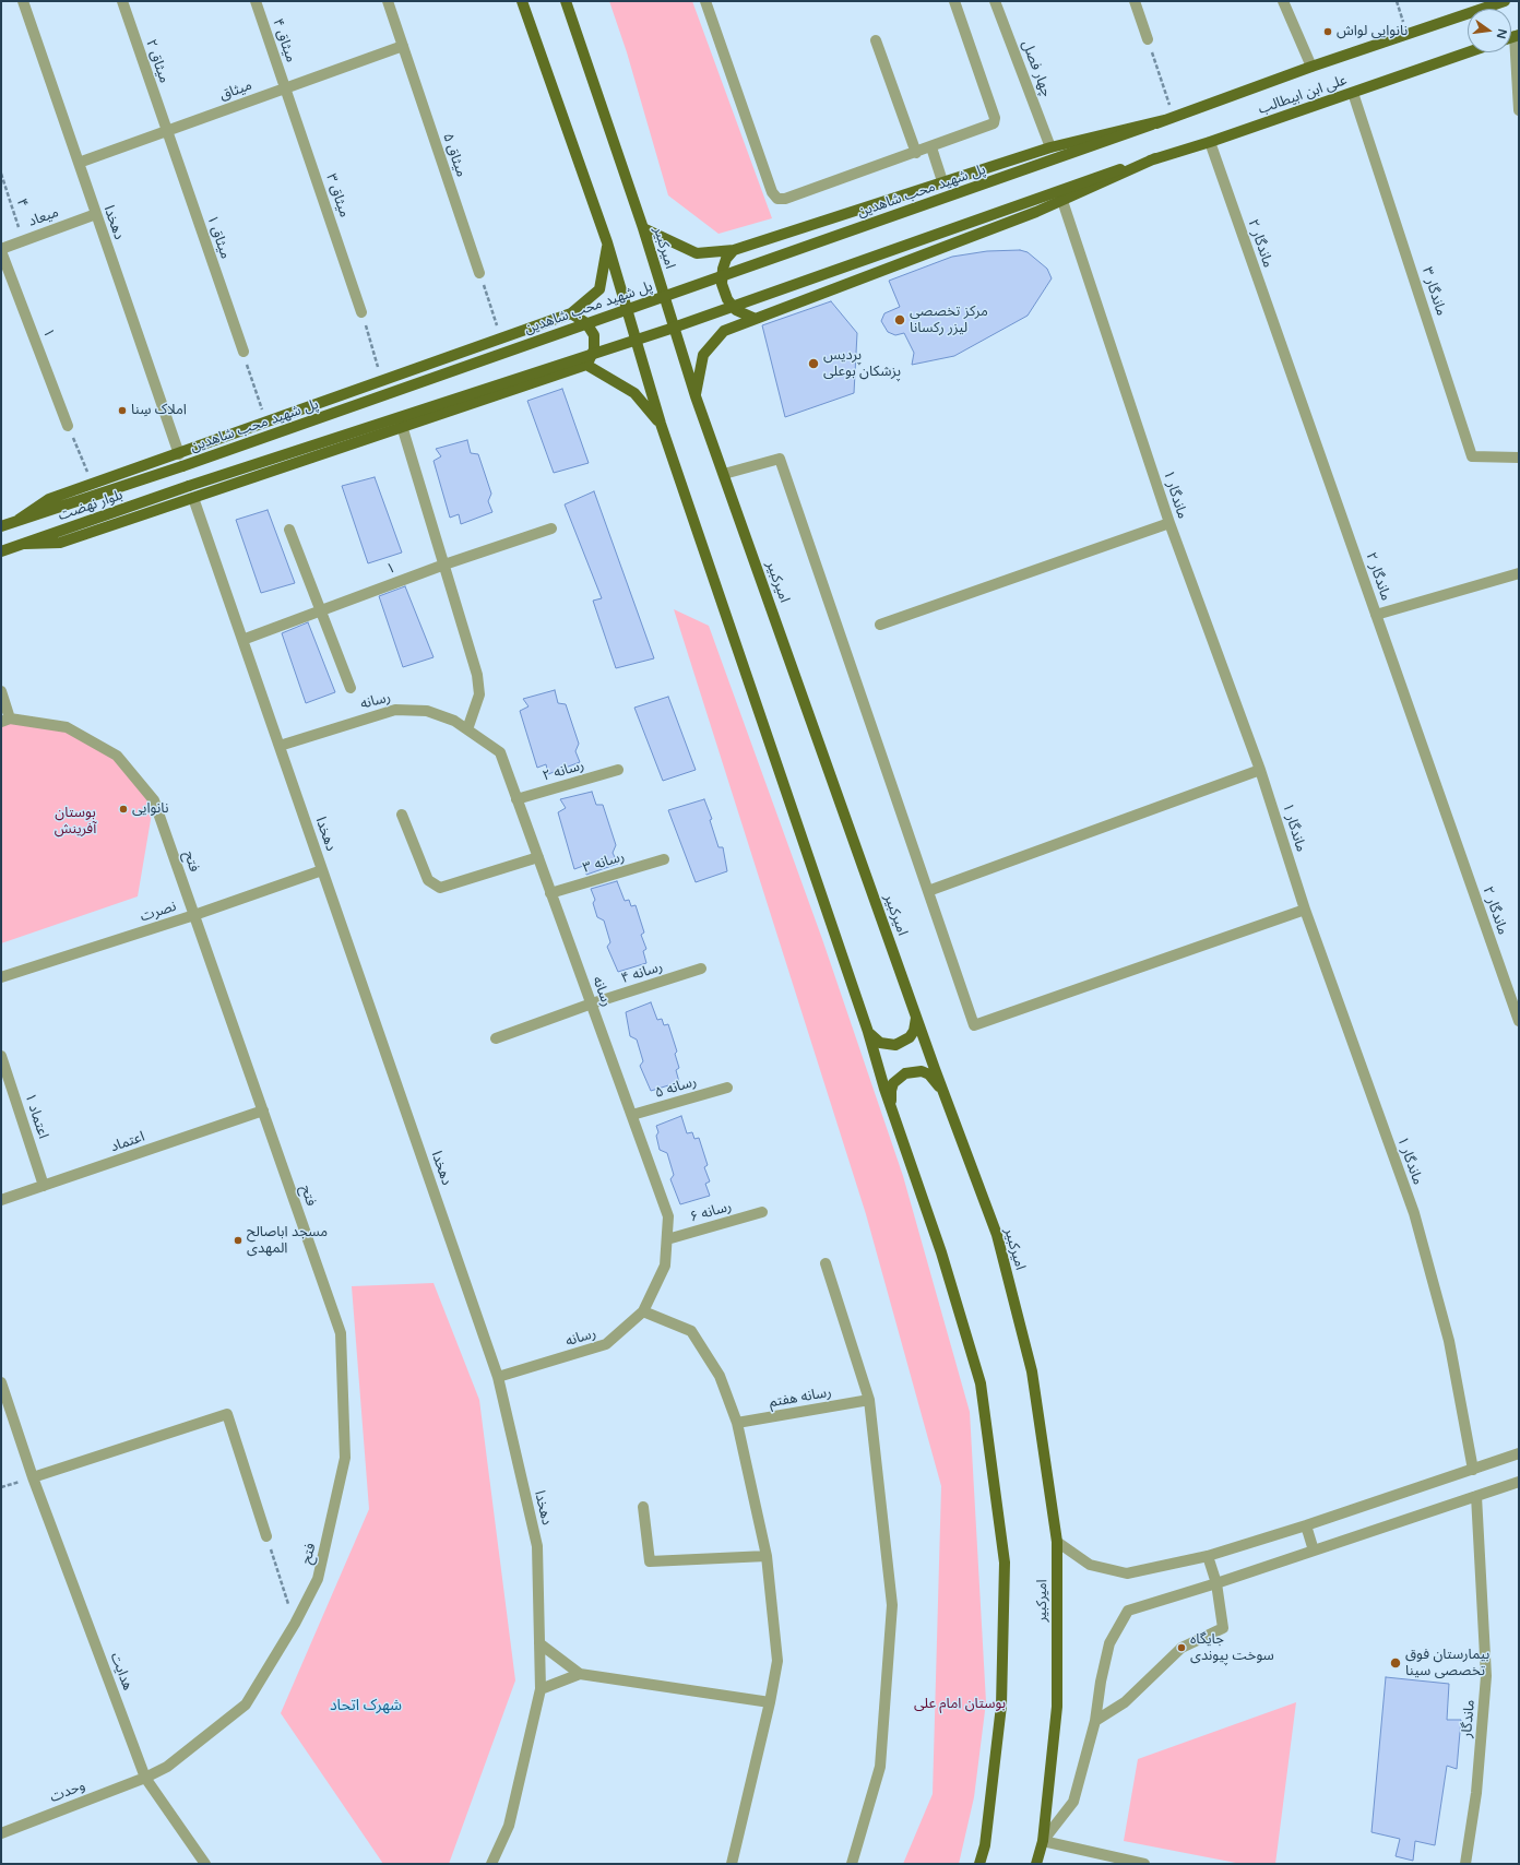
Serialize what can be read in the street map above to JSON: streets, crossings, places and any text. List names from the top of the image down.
{
  "streets": {
    "main road": [
      "علی ابن ابیطالب",
      "پل شهید محب شاهدین",
      "امیرکبیر",
      "بلوار نهضت"
    ],
    "street": [
      "میثاق ۴",
      "میثاق ۲",
      "چهار فصل",
      "میثاق",
      "میثاق ۵",
      "میثاق ۳",
      "میعاد",
      "دهخدا",
      "میثاق ۱",
      "ماندگار ۲",
      "ماندگار ۳",
      "۱",
      "ماندگار ۱",
      "رسانه",
      "رسانه ۲",
      "فتح",
      "رسانه ۳",
      "نصرت",
      "رسانه ۴",
      "رسانه ۵",
      "اعتماد ۱",
      "اعتماد",
      "رسانه ۶",
      "رسانه هفتم",
      "هدایت",
      "ماندگار",
      "وحدت"
    ],
    "path": ["۴"]
  },
  "crossings": [
    ["میثاق ۴", "میثاق"],
    ["میثاق ۴", "میثاق ۳"],
    ["میثاق ۲", "میثاق"],
    ["میثاق ۲", "میثاق ۱"],
    ["میثاق", "میثاق ۵"],
    ["میثاق", "میثاق ۳"],
    ["میثاق", "دهخدا"],
    ["میثاق", "میثاق ۱"],
    ["علی ابن ابیطالب", "پل شهید محب شاهدین"],
    ["علی ابن ابیطالب", "ماندگار ۲"],
    ["علی ابن ابیطالب", "ماندگار ۳"],
    ["علی ابن ابیطالب", "بلوار نهضت"],
    ["پل شهید محب شاهدین", "بلوار نهضت"],
    ["۴", "میعاد"],
    ["میعاد", "دهخدا"],
    ["میعاد", "۱"],
    ["دهخدا", "۱"],
    ["دهخدا", "رسانه"],
    ["دهخدا", "نصرت"],
    ["رسانه", "رسانه ۲"],
    ["رسانه", "رسانه ۳"],
    ["رسانه", "رسانه ۴"],
    ["رسانه", "رسانه ۵"],
    ["رسانه", "رسانه ۶"],
    ["فتح", "نصرت"],
    ["فتح", "اعتماد"],
    ["فتح", "هدایت"],
    ["فتح", "وحدت"],
    ["اعتماد ۱", "اعتماد"],
    ["هدایت", "وحدت"]
  ],
  "districts": ["شهرک اتحاد"],
  "parks": ["بوستان آفرینش", "بوستان امام علی"],
  "places": [
    "نانوایی لواش",
    "مرکز تخصصی لیزر رکسانا",
    "پردیس پزشکان بوعلی",
    "املاک سِنا",
    "نانوایی",
    "مسجد اباصالح المهدی",
    "جایگاه سوخت پیوندی",
    "بیمارستان فوق تخصصی سینا"
  ],
  "north": "right"
}
